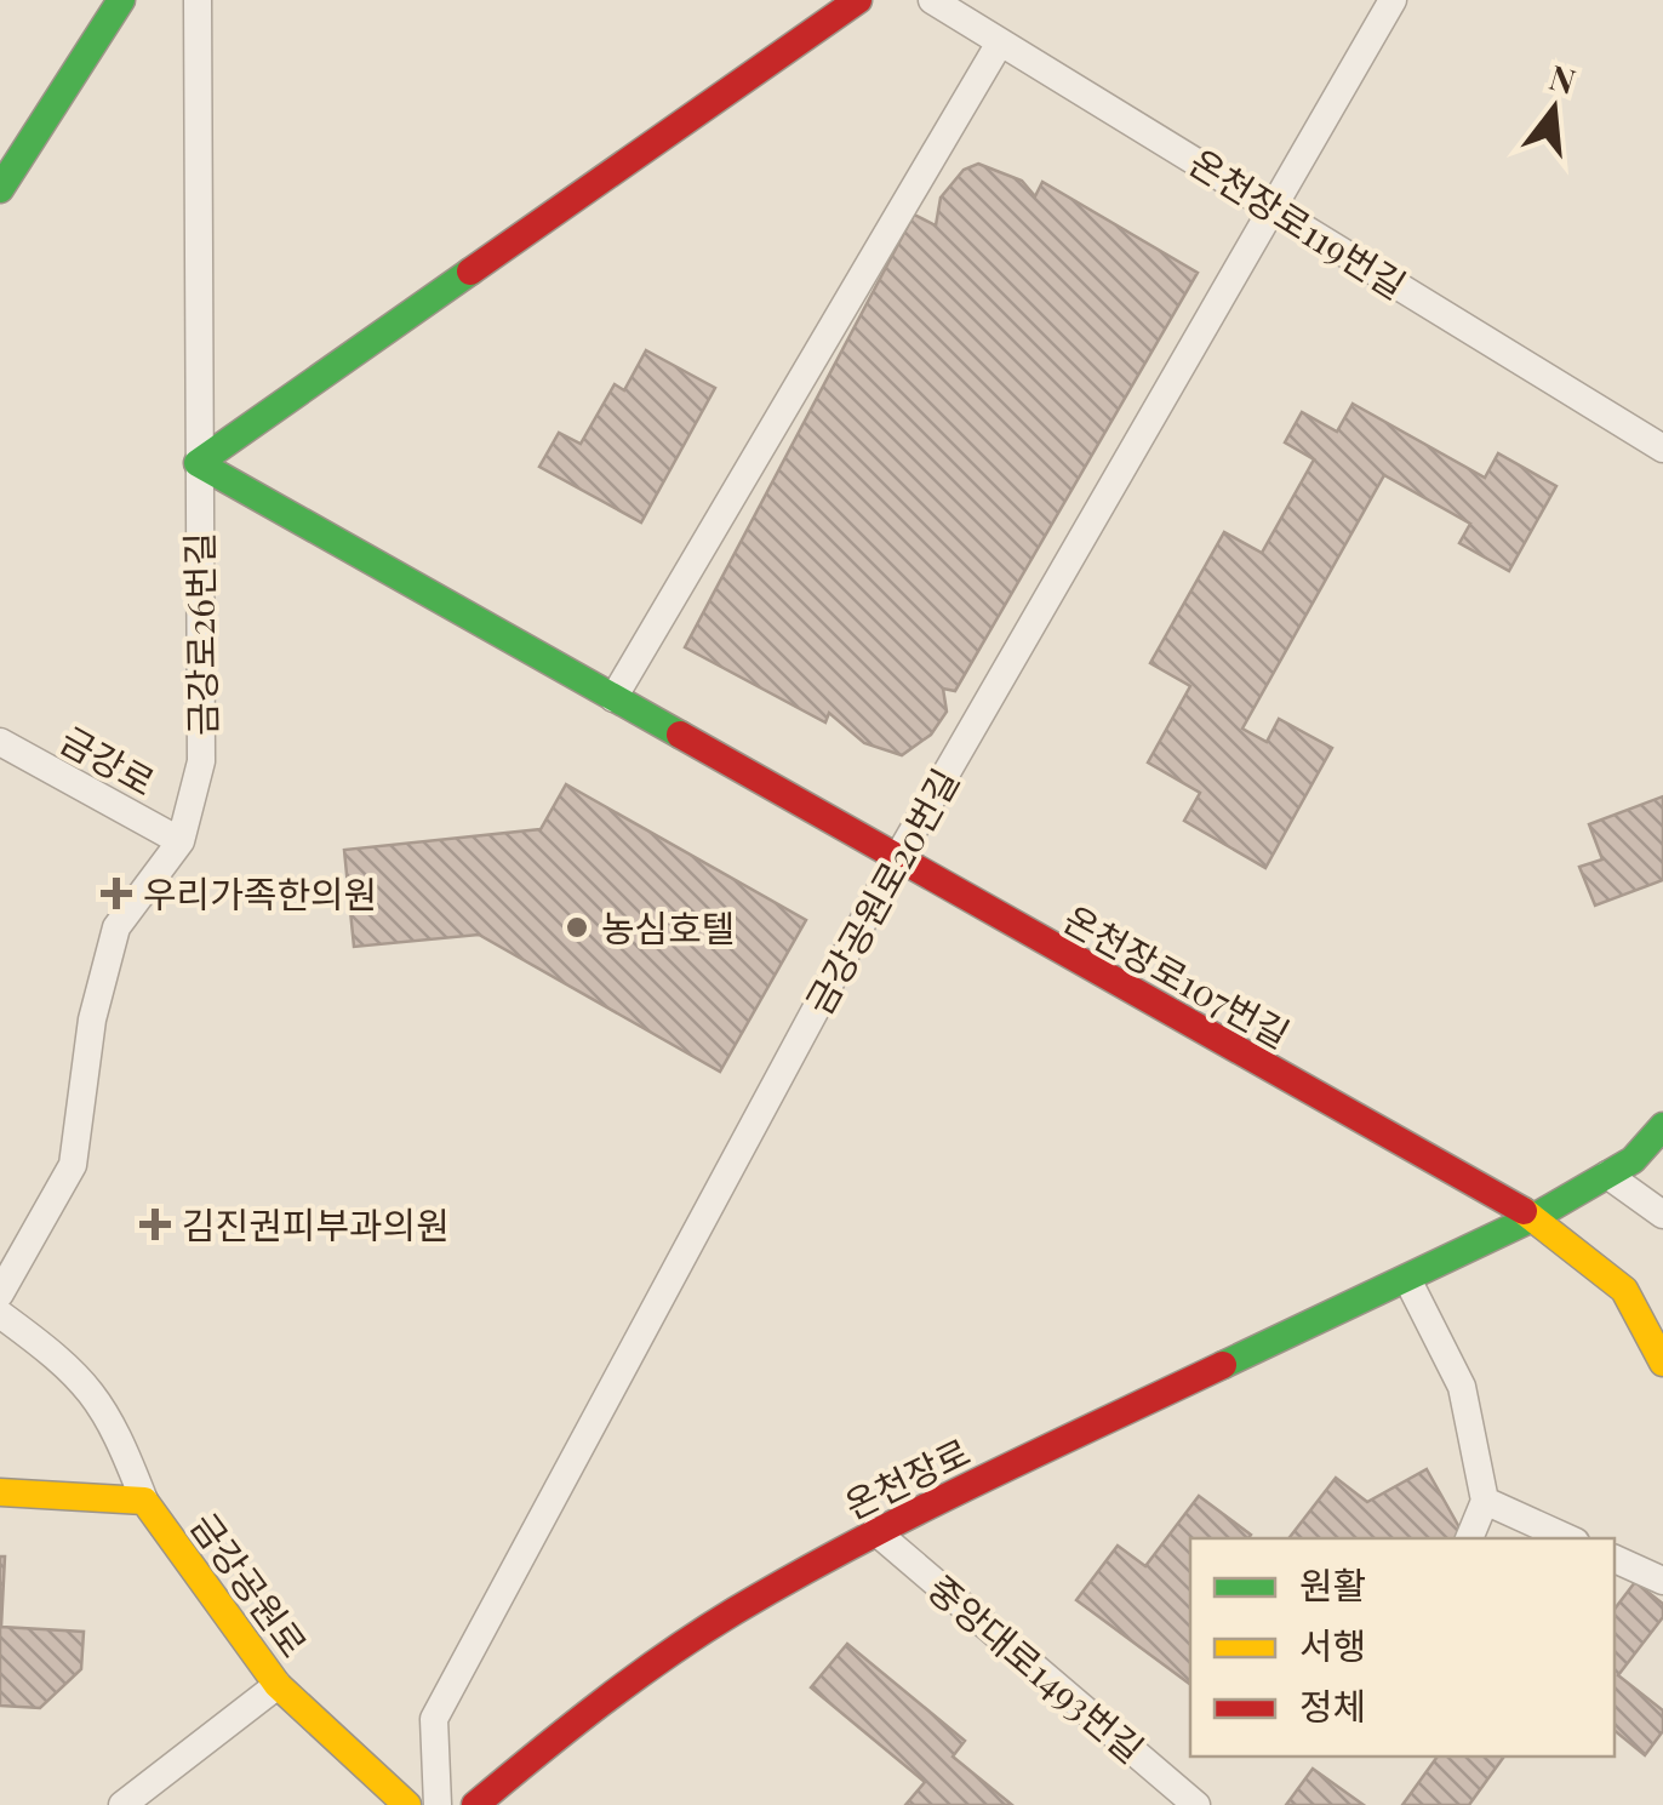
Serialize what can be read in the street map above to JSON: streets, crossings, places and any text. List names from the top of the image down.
{
  "streets": {
    "street": [
      "온천장로119번길",
      "금강로26번길",
      "금강로",
      "금강공원로20번길",
      "온천장로107번길",
      "온천장로",
      "금강공원로",
      "중앙대로1493번길"
    ]
  },
  "crossings": [
    ["온천장로119번길", "금강공원로20번길"],
    ["금강로26번길", "금강로"],
    ["금강로26번길", "온천장로107번길"],
    ["금강공원로20번길", "온천장로107번길"],
    ["온천장로107번길", "온천장로"],
    ["온천장로", "중앙대로1493번길"]
  ],
  "places": {
    "health": ["우리가족한의원", "김진권피부과의원"],
    "other": ["농심호텔"]
  },
  "legend": ["원활", "서행", "정체"],
  "north": "top"
}
